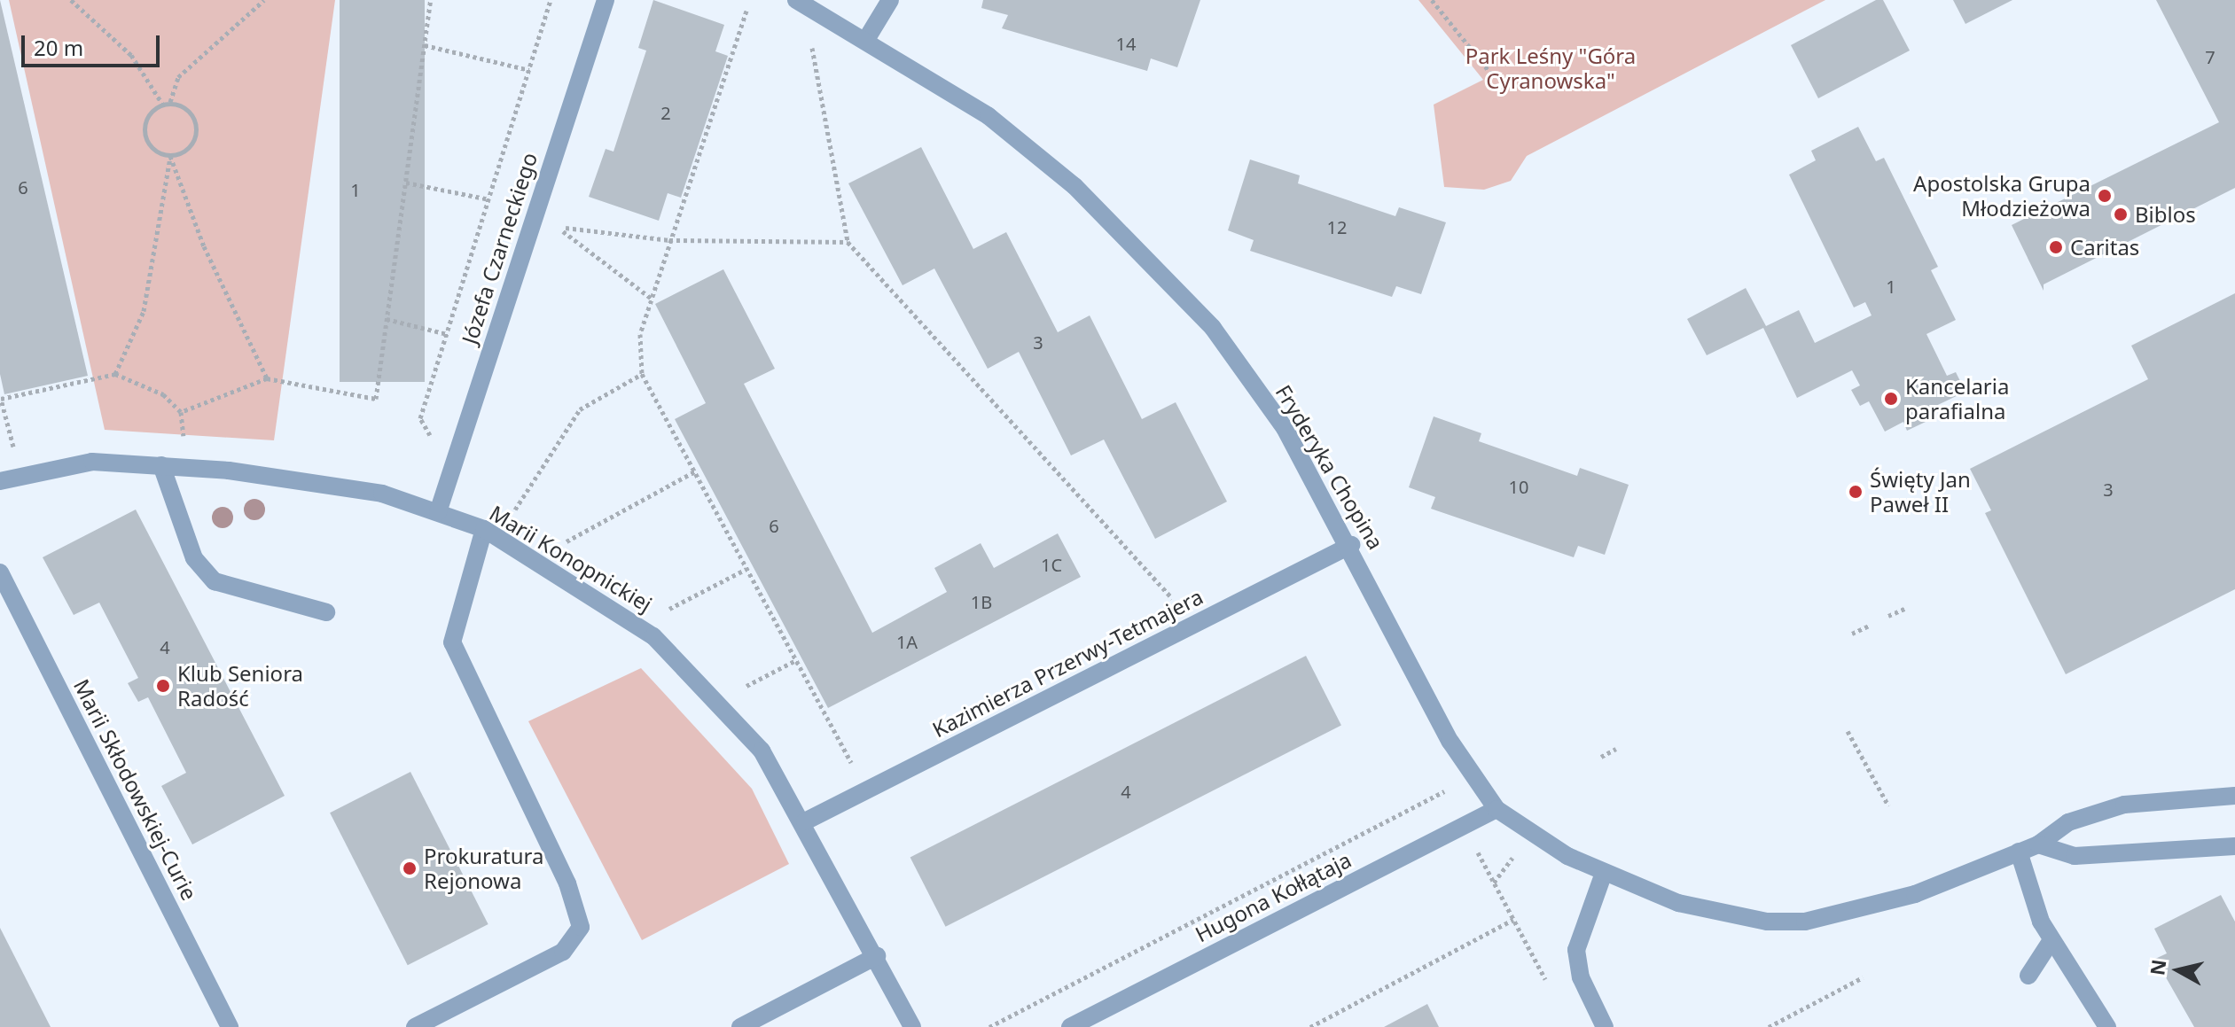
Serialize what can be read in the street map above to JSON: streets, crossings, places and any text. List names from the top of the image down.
{
  "streets": {
    "street": [
      "Józefa Czarneckiego",
      "Fryderyka Chopina",
      "Marii Konopnickiej",
      "Kazimierza Przerwy-Tetmajera",
      "Marii Skłodowskiej-Curie",
      "Hugona Kołłątaja"
    ]
  },
  "crossings": [
    ["Józefa Czarneckiego", "Marii Konopnickiej"],
    ["Fryderyka Chopina", "Kazimierza Przerwy-Tetmajera"],
    ["Fryderyka Chopina", "Hugona Kołłątaja"],
    ["Marii Konopnickiej", "Kazimierza Przerwy-Tetmajera"]
  ],
  "parks": ["Park Leśny \"Góra Cyranowska\""],
  "places": [
    "Apostolska Grupa Młodzieżowa",
    "Biblos",
    "Caritas",
    "Kancelaria parafialna",
    "Święty Jan Paweł II",
    "Klub Seniora Radość",
    "Prokuratura Rejonowa"
  ],
  "house_numbers": [
    "14",
    "7",
    "2",
    "6",
    "1",
    "12",
    "1",
    "3",
    "10",
    "3",
    "6",
    "1C",
    "1B",
    "1A",
    "4",
    "4"
  ],
  "scale_bar": "20 m",
  "north": "left"
}
